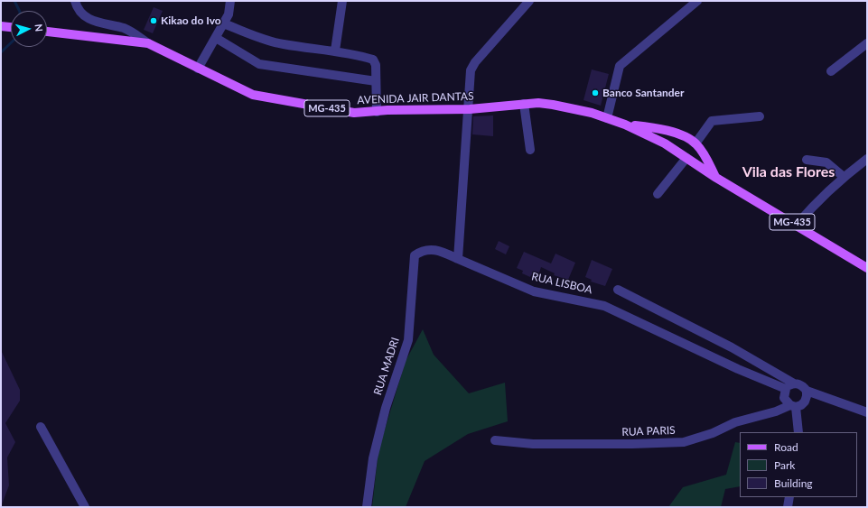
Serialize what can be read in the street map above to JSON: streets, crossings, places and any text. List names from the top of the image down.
{
  "streets": {
    "main road": ["AVENIDA JAIR DANTAS", "MG-435"],
    "street": ["RUA LISBOA", "RUA MADRI", "RUA PARIS"]
  },
  "crossings": [
    ["RUA LISBOA", "RUA MADRI"],
    ["RUA LISBOA", "RUA PARIS"]
  ],
  "districts": ["Vila das Flores"],
  "places": ["Kikao do Ivo", "Banco Santander"],
  "legend": ["Road", "Park", "Building"],
  "north": "right"
}
